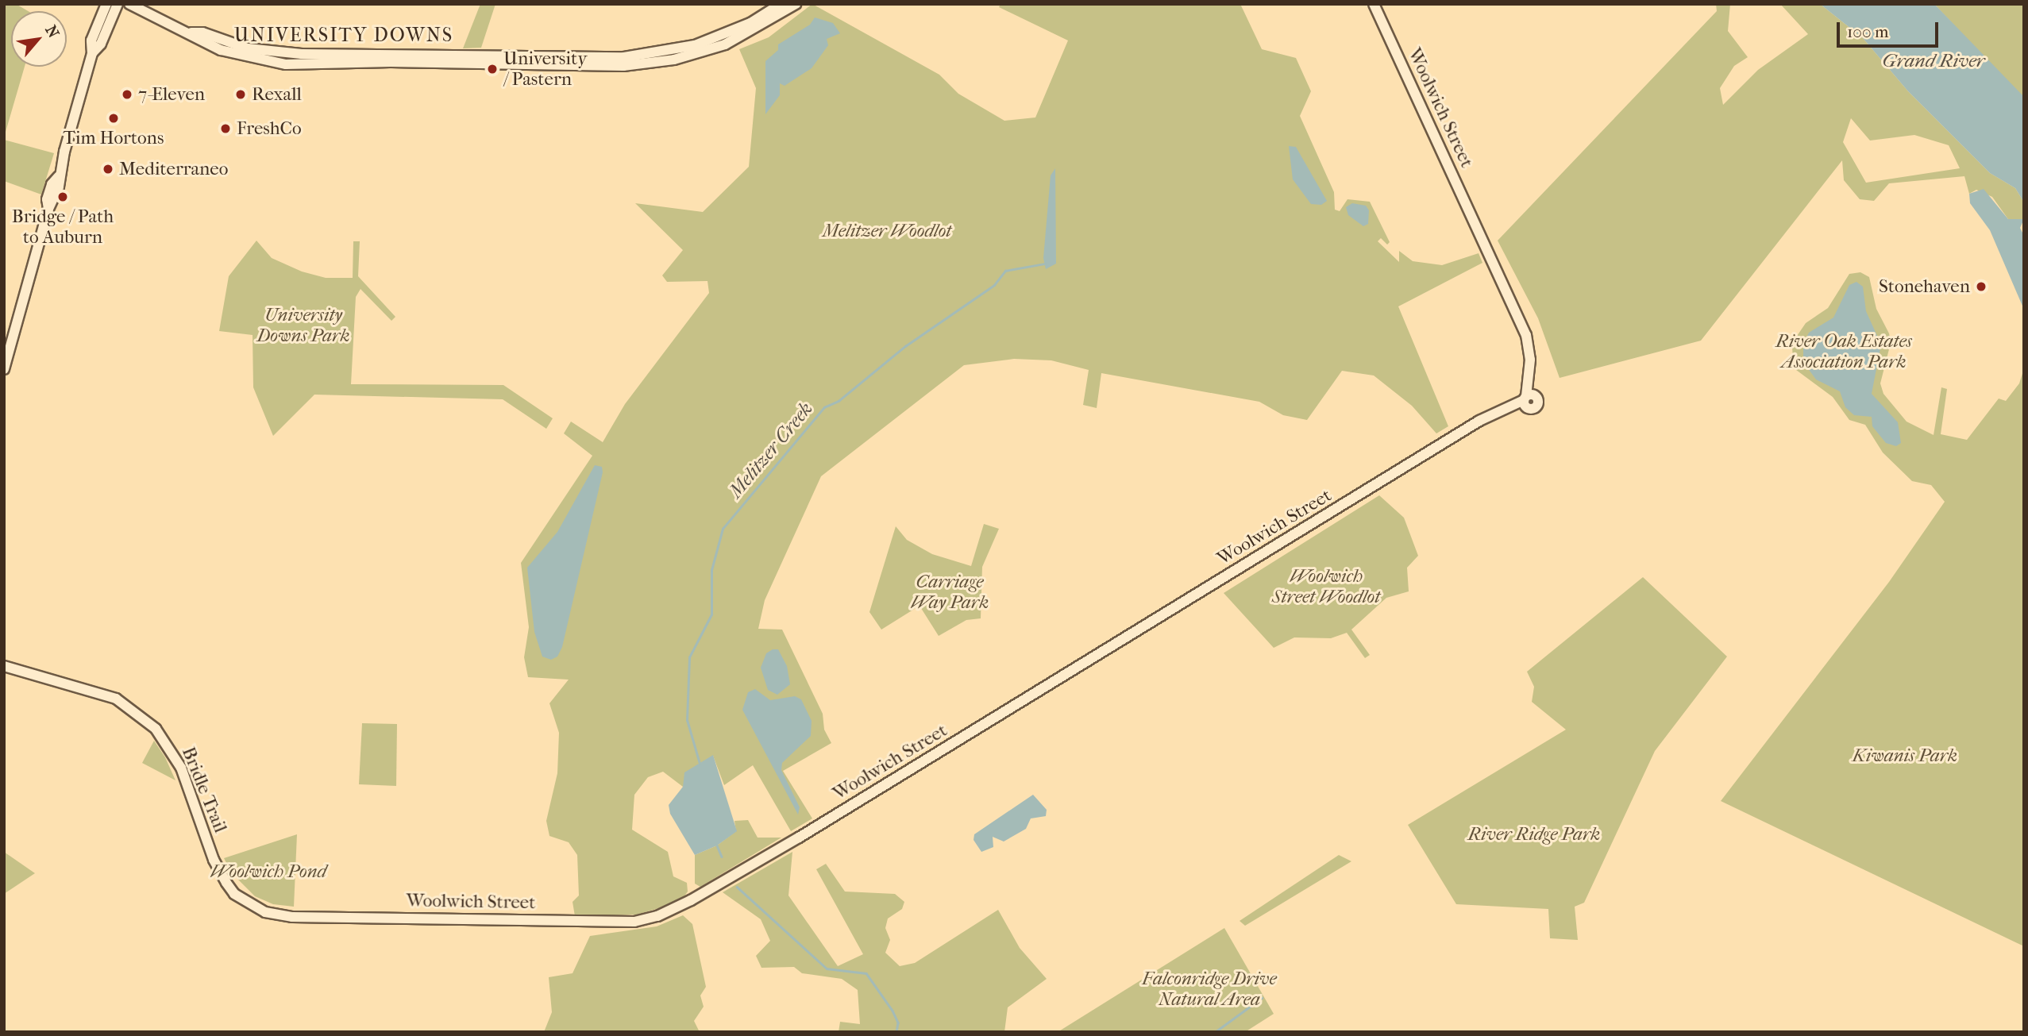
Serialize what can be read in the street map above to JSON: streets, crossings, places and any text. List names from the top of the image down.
{
  "streets": {
    "street": ["Woolwich Street", "Bridle Trail"]
  },
  "crossings": [
    ["Woolwich Street", "Bridle Trail"]
  ],
  "districts": ["UNIVERSITY DOWNS"],
  "water": ["Grand River", "Melitzer Creek"],
  "parks": [
    "Melitzer Woodlot",
    "University Downs Park",
    "River Oak Estates Association Park",
    "Woolwich Street Woodlot",
    "Carriage Way Park",
    "Kiwanis Park",
    "River Ridge Park",
    "Woolwich Pond",
    "Falconridge Drive Natural Area"
  ],
  "places": [
    "University / Pastern",
    "7-Eleven",
    "Rexall",
    "Tim Hortons",
    "FreshCo",
    "Mediterraneo",
    "Bridge / Path to Auburn",
    "Stonehaven"
  ],
  "scale_bar": "100 m",
  "north": "top right"
}
